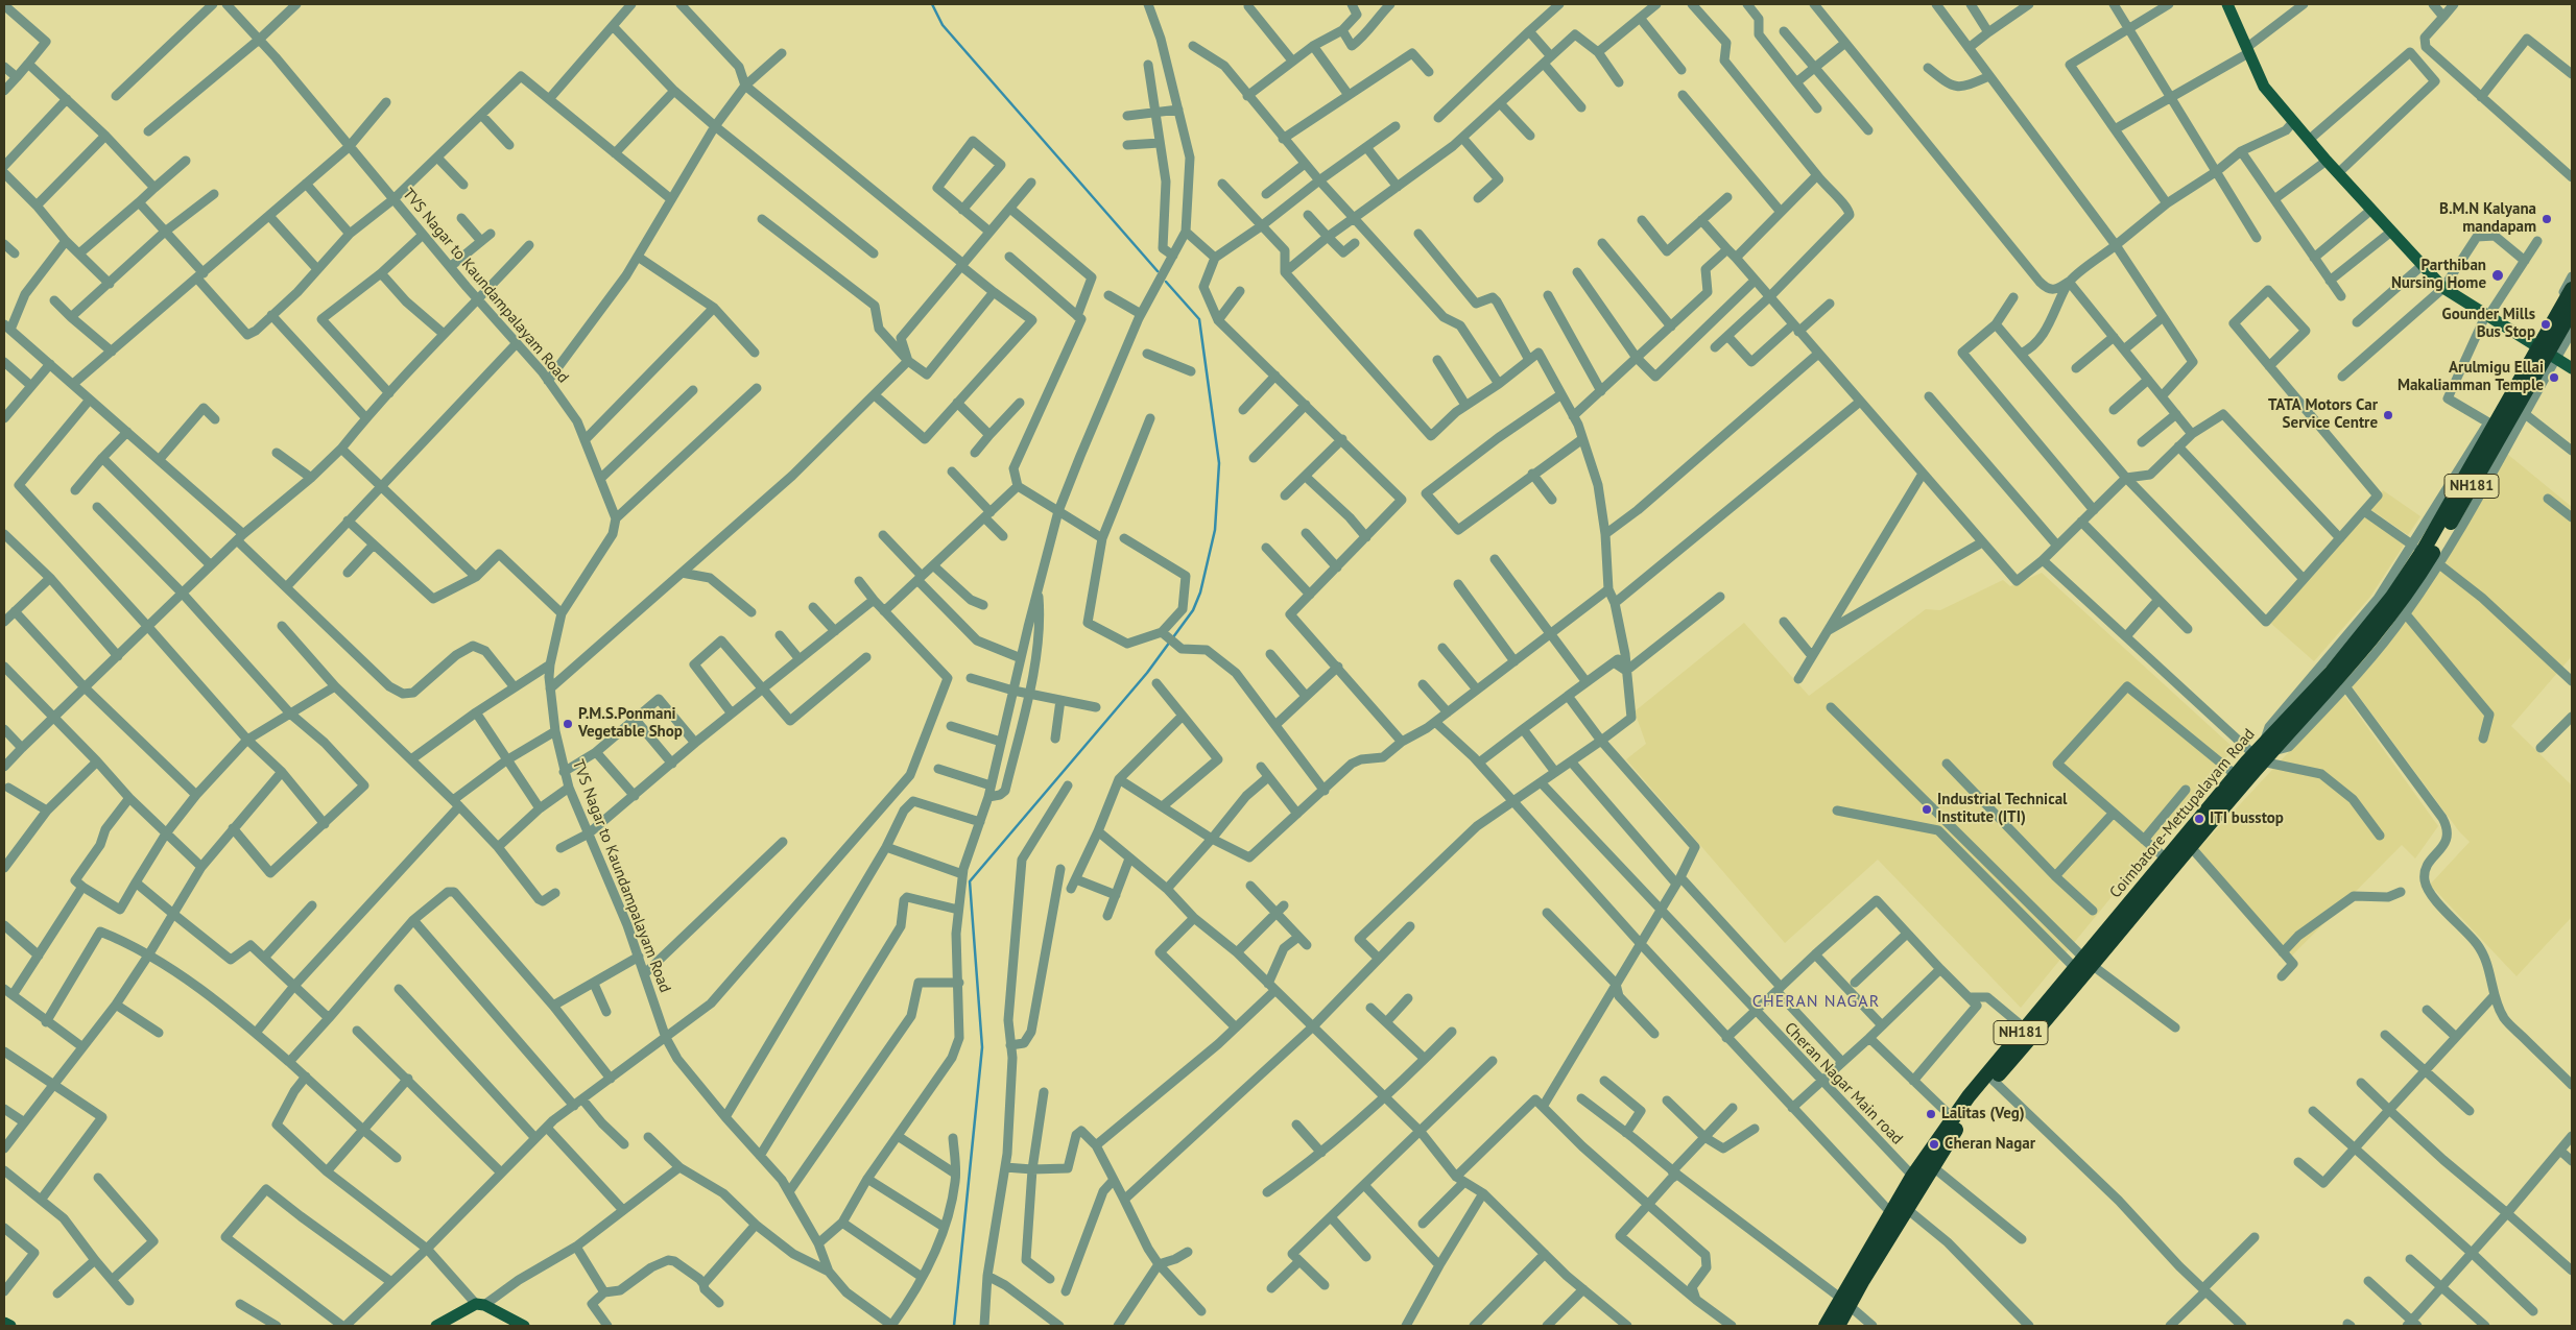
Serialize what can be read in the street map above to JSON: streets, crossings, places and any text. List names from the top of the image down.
{
  "streets": {
    "highway": ["NH181", "Coimbatore-Mettupalayam Road"],
    "street": ["TVS Nagar to Kaundampalayam Road", "Cheran Nagar Main road"]
  },
  "crossings": [
    ["NH181", "Coimbatore-Mettupalayam Road"],
    ["NH181", "Cheran Nagar Main road"],
    ["Coimbatore-Mettupalayam Road", "Cheran Nagar Main road"]
  ],
  "districts": ["CHERAN NAGAR"],
  "places": [
    "B.M.N Kalyana mandapam",
    "Parthiban Nursing Home",
    "Gounder Mills Bus Stop",
    "Arulmigu Ellai Makaliamman Temple",
    "TATA Motors Car Service Centre",
    "P.M.S.Ponmani Vegetable Shop",
    "Industrial Technical Institute (ITI)",
    "ITI busstop",
    "Lalitas (Veg)",
    "Cheran Nagar"
  ]
}
